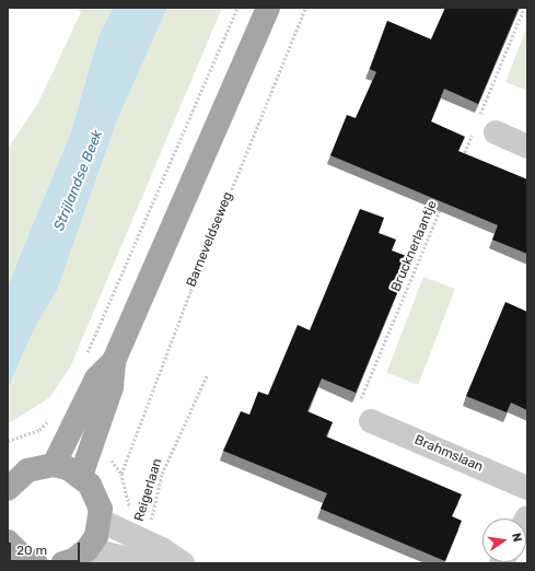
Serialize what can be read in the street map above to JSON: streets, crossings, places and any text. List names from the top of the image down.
{
  "streets": {
    "street": ["Brahmslaan"],
    "path": ["Barneveldseweg", "Brucknerlaantje", "Reigerlaan"]
  },
  "crossings": [
    ["Brucknerlaantje", "Brahmslaan"]
  ],
  "water": ["Strijlandse Beek"],
  "scale_bar": "20 m",
  "north": "right"
}
